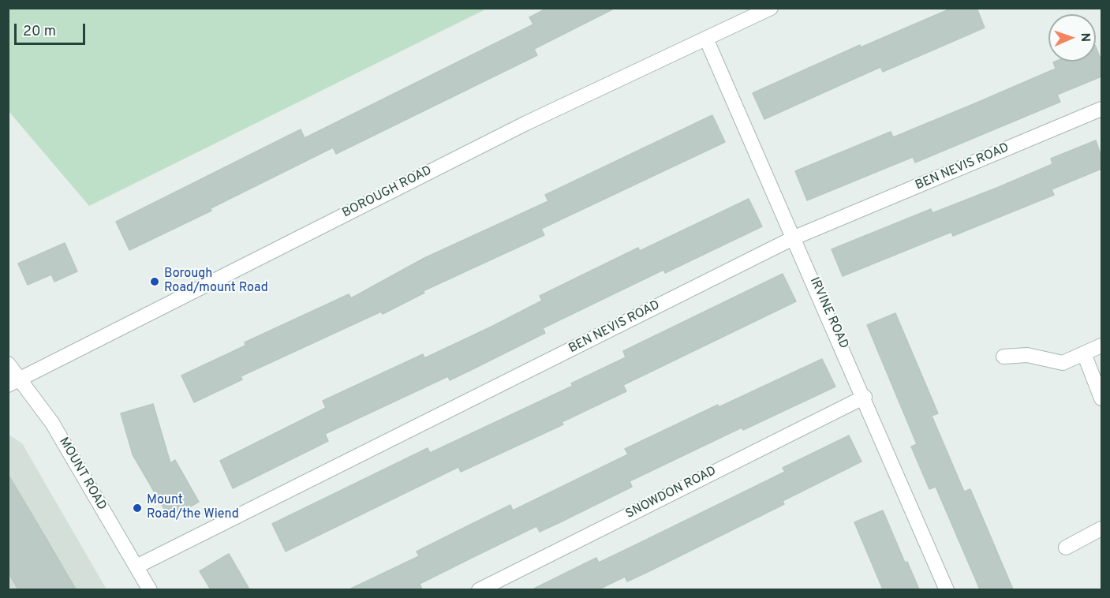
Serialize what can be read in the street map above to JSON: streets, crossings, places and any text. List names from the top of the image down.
{
  "streets": {
    "street": [
      "BEN NEVIS ROAD",
      "BOROUGH ROAD",
      "IRVINE ROAD",
      "MOUNT ROAD",
      "SNOWDON ROAD"
    ]
  },
  "crossings": [
    ["BEN NEVIS ROAD", "IRVINE ROAD"],
    ["BEN NEVIS ROAD", "MOUNT ROAD"],
    ["BOROUGH ROAD", "IRVINE ROAD"],
    ["BOROUGH ROAD", "MOUNT ROAD"],
    ["IRVINE ROAD", "SNOWDON ROAD"]
  ],
  "places": ["Borough Road/mount Road", "Mount Road/the Wiend"],
  "scale_bar": "20 m",
  "north": "right"
}
